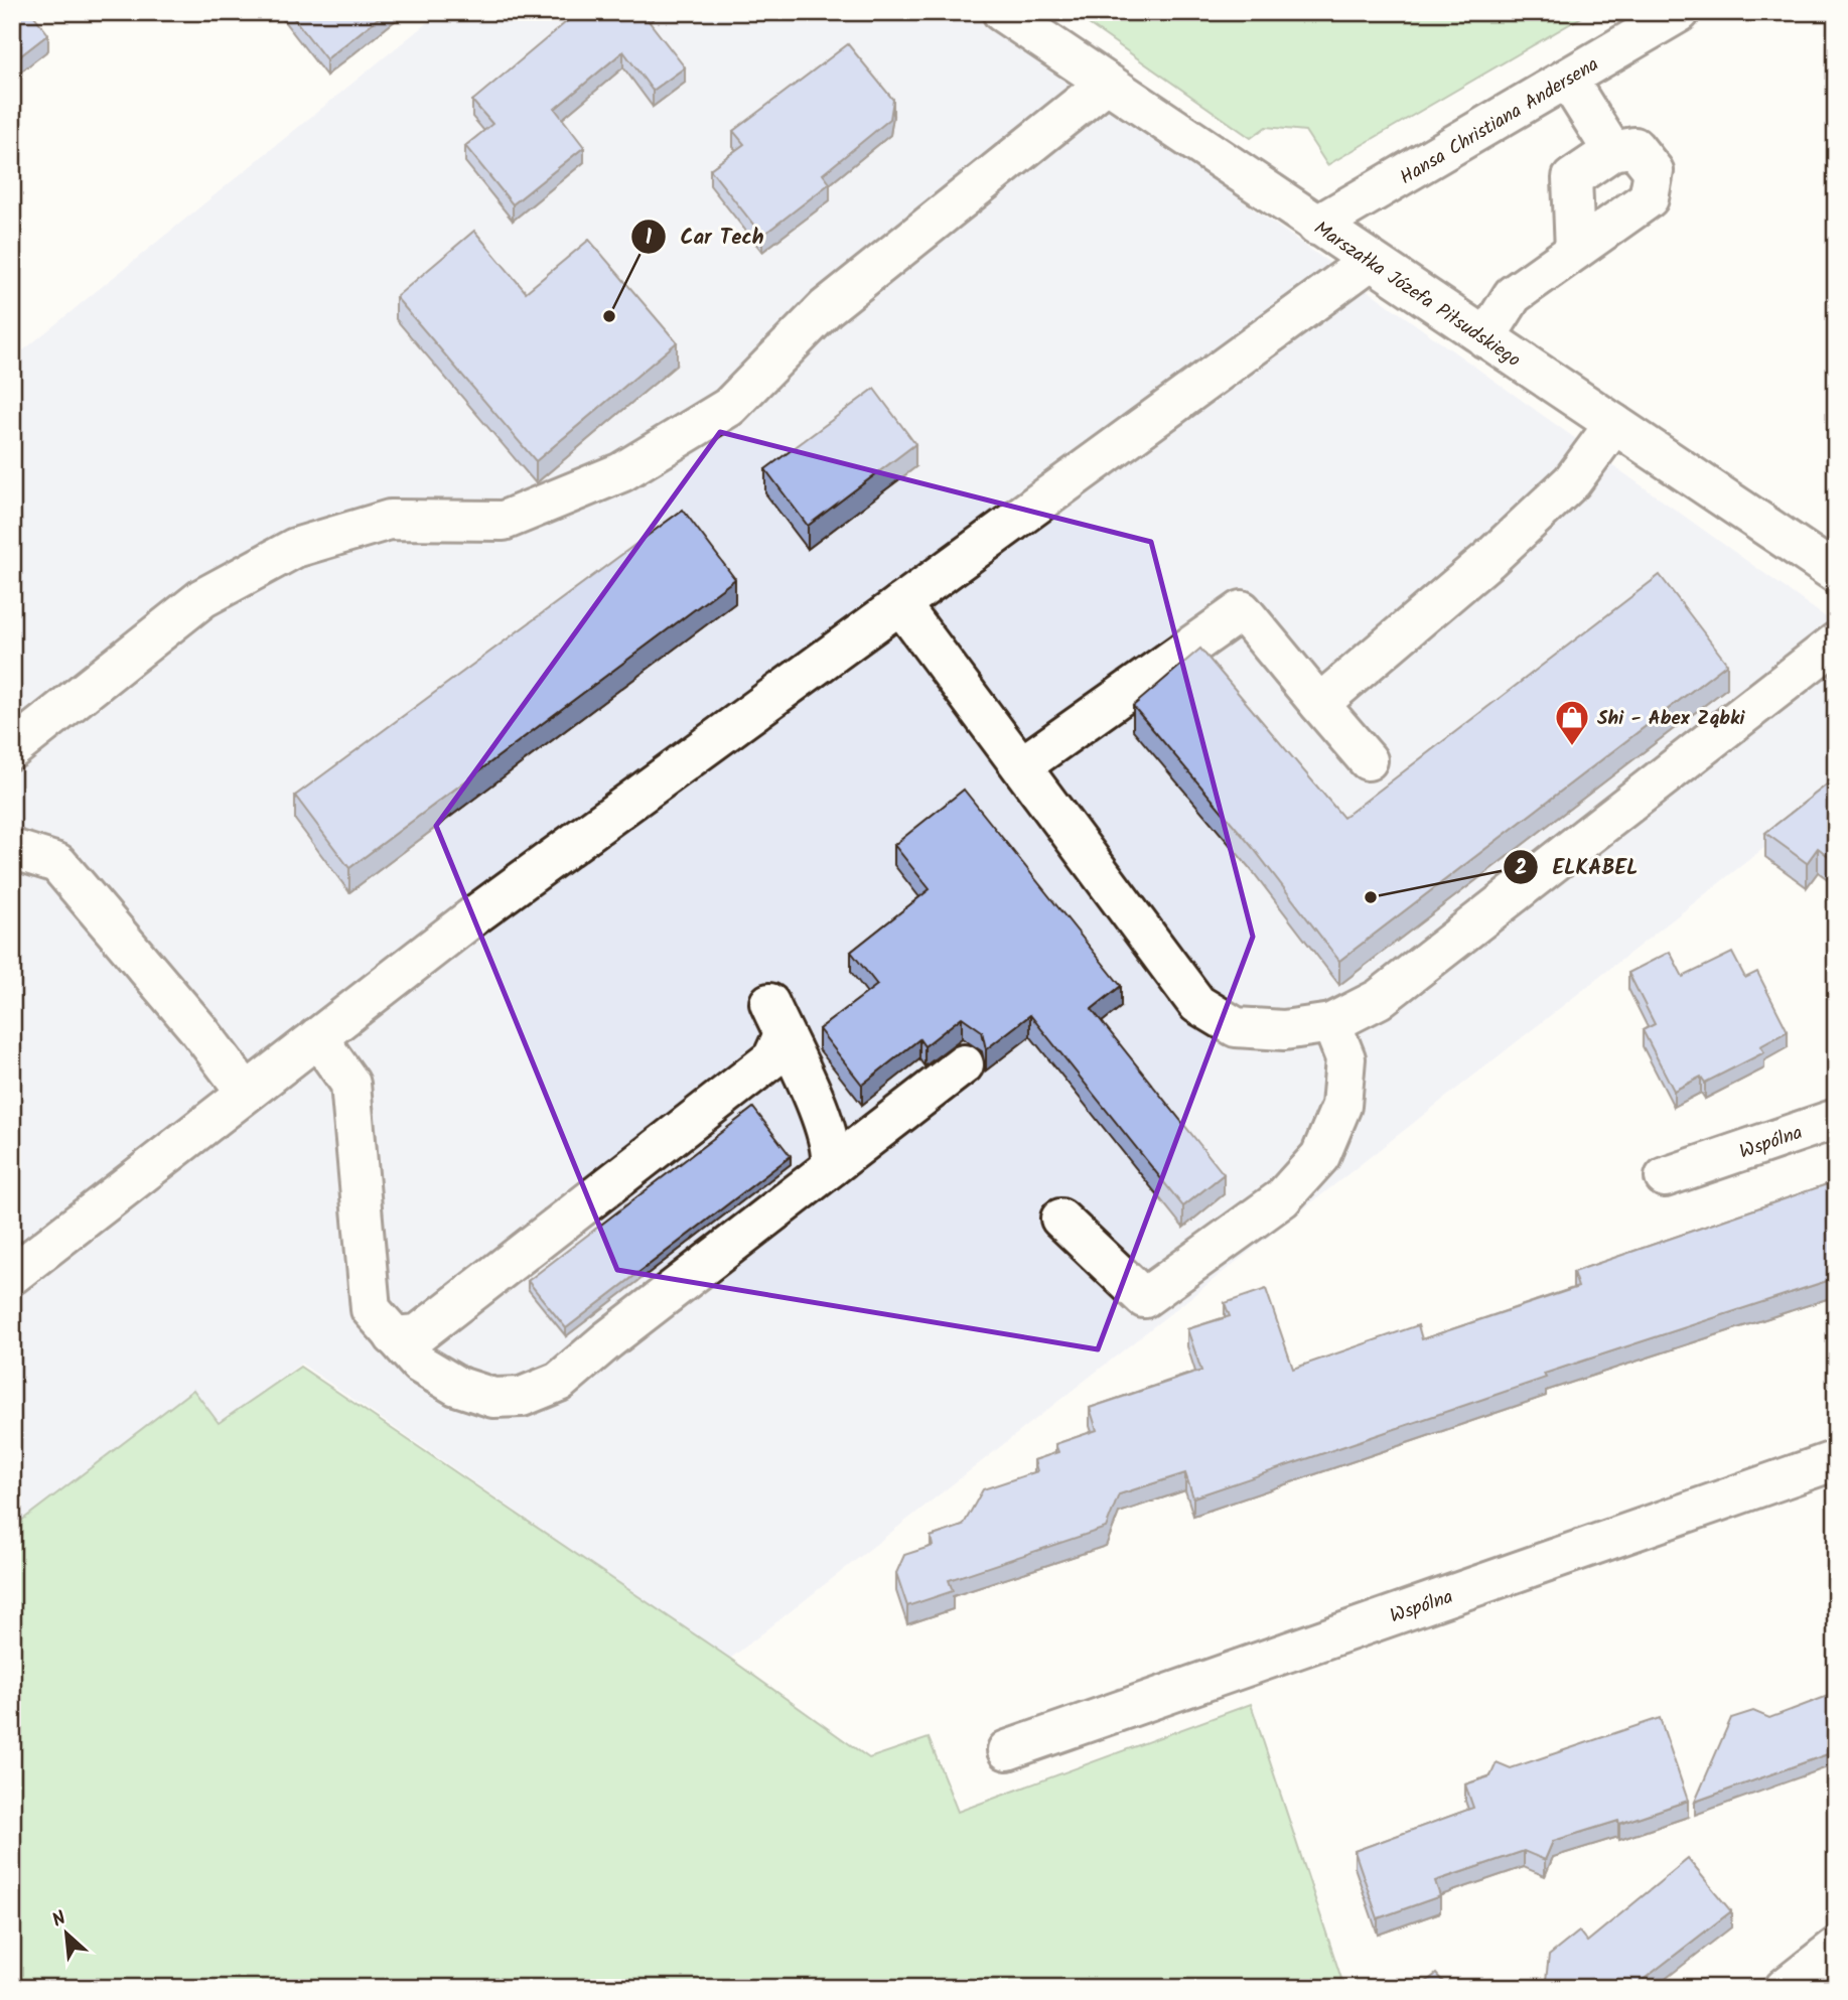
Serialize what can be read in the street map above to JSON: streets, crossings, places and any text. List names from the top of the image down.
{
  "streets": {
    "street": ["Hansa Christiana Andersena", "Marszałka Józefa Piłsudskiego", "Wspólna"]
  },
  "crossings": [
    ["Hansa Christiana Andersena", "Marszałka Józefa Piłsudskiego"]
  ],
  "places": {
    "other": ["Car Tech", "ELKABEL"],
    "shop": ["Shi - Abex Ząbki"]
  },
  "north": "top left"
}
